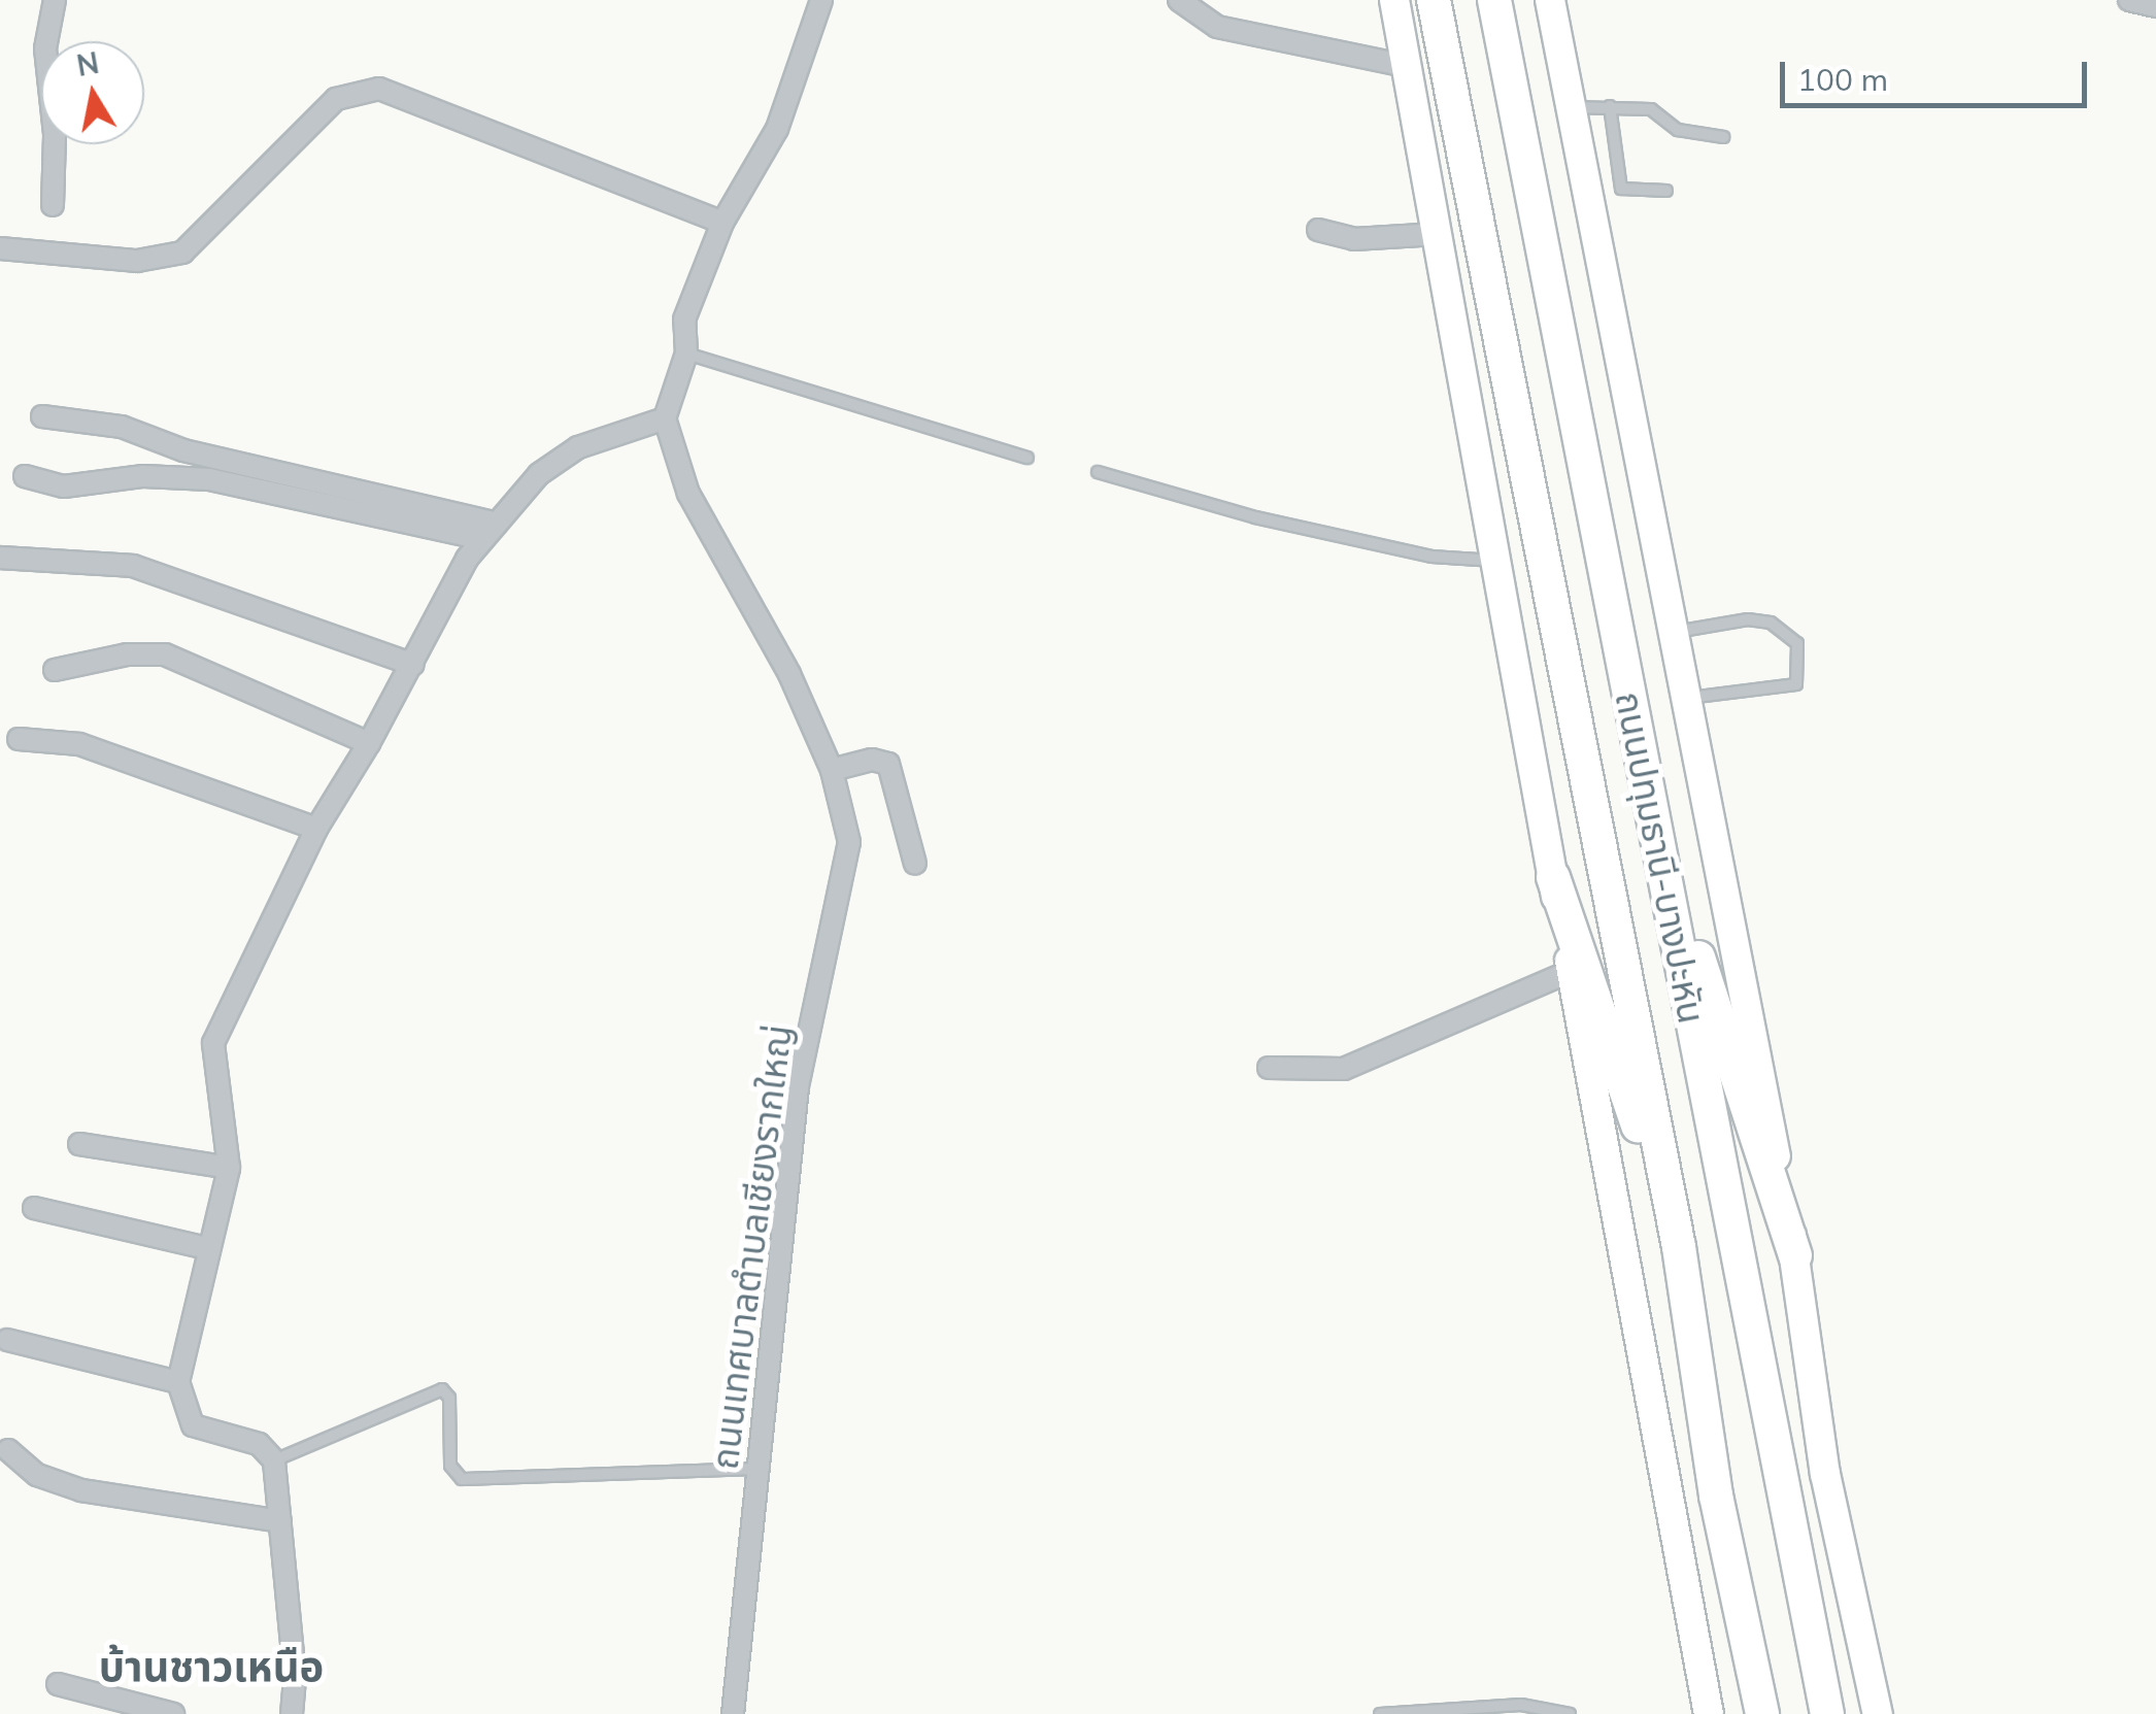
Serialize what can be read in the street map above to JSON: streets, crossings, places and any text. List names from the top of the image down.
{
  "streets": {
    "main road": ["ถนนปทุมธานี-บางปะหัน"],
    "street": ["ถนนเทศบาลตำบลเชียงรากใหญ่"]
  },
  "districts": ["บ้านชาวเหนือ"],
  "scale_bar": "100 m",
  "north": "top"
}
